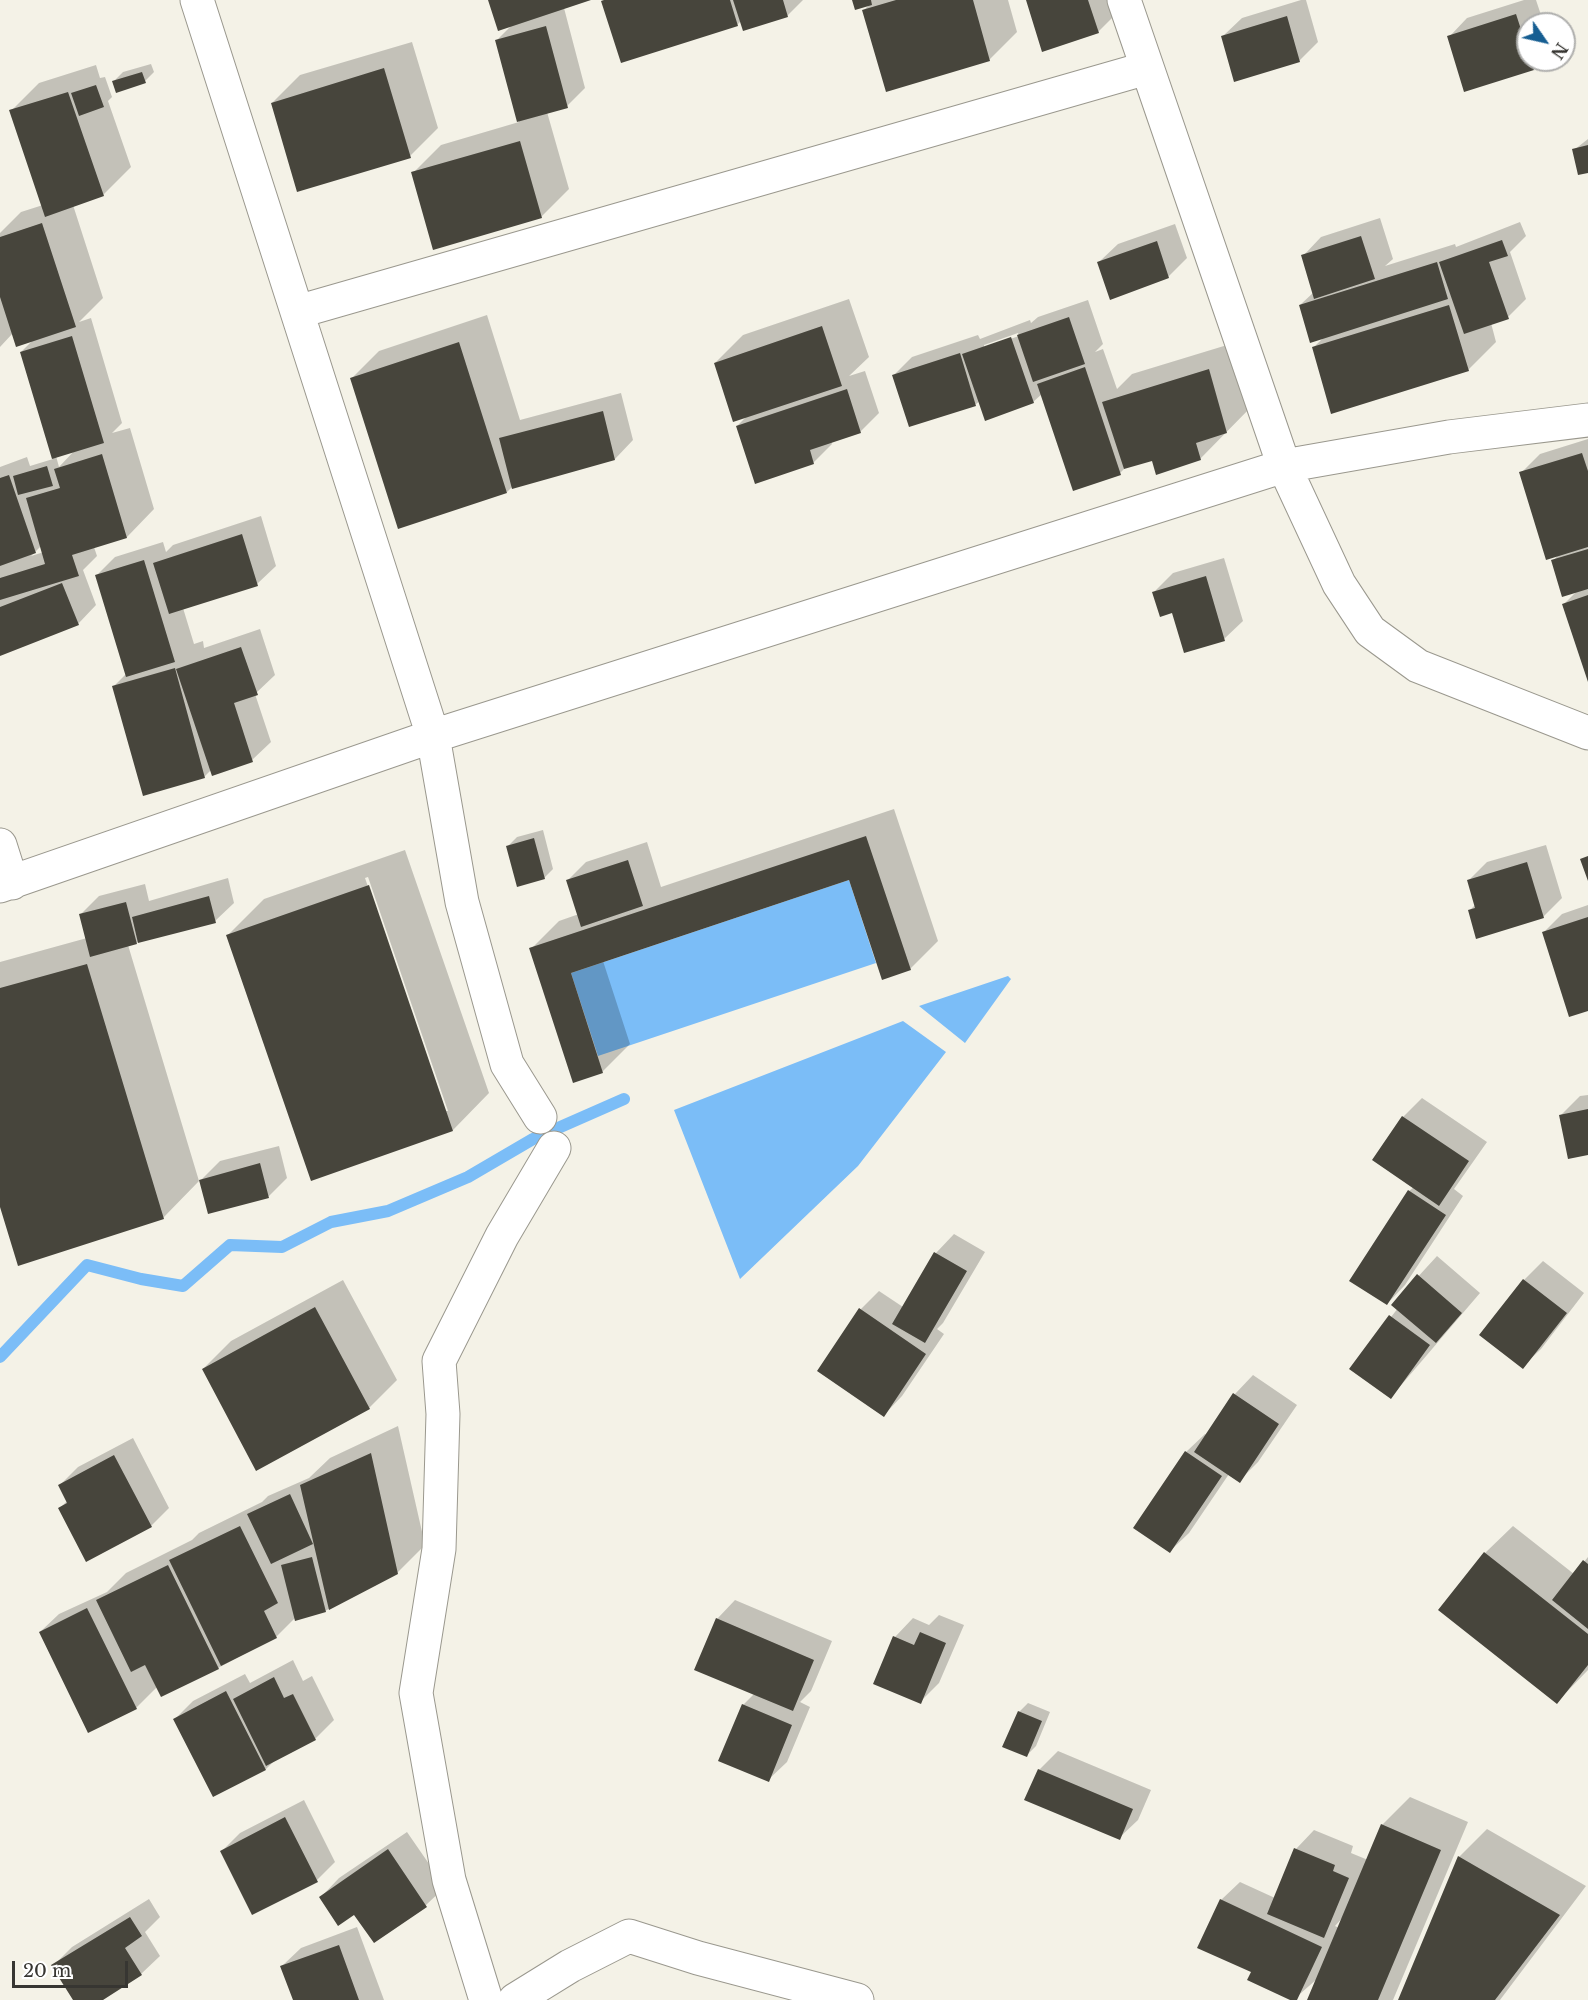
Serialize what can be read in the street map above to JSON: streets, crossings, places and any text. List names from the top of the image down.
{
  "scale_bar": "20 m",
  "north": "bottom right"
}
